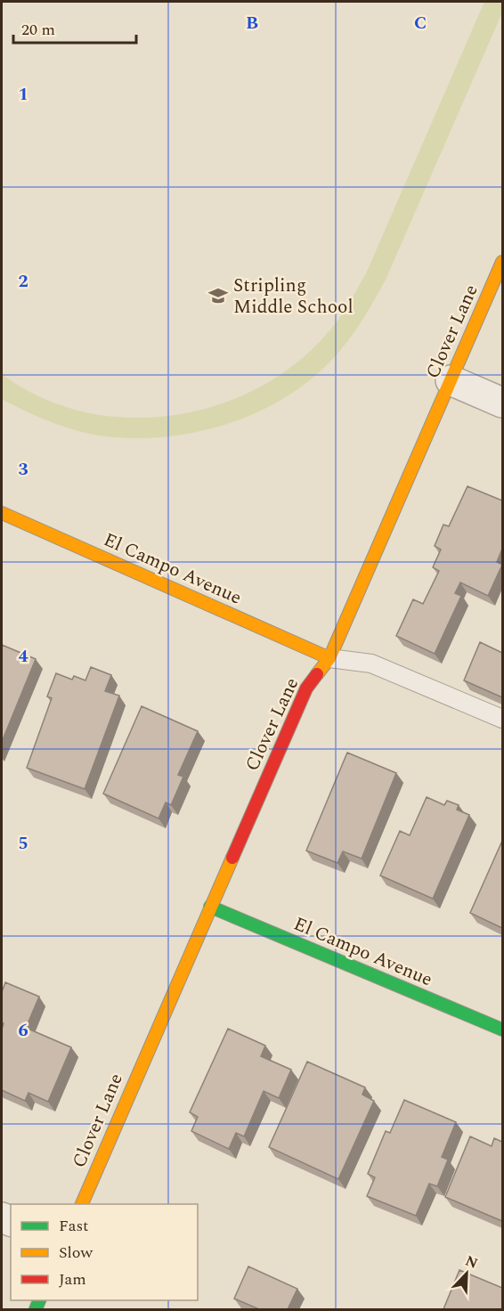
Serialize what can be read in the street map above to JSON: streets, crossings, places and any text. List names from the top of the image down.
{
  "streets": {
    "street": ["Clover Lane", "El Campo Avenue"]
  },
  "crossings": [
    ["Clover Lane", "El Campo Avenue"]
  ],
  "places": {
    "school or university": ["Stripling Middle School"]
  },
  "legend": ["Fast", "Slow", "Jam"],
  "scale_bar": "20 m",
  "north": "top right",
  "grid": {
    "columns": ["B", "C"],
    "rows": [
      "1",
      "2",
      "3",
      "4",
      "5",
      "6"
    ]
  }
}
